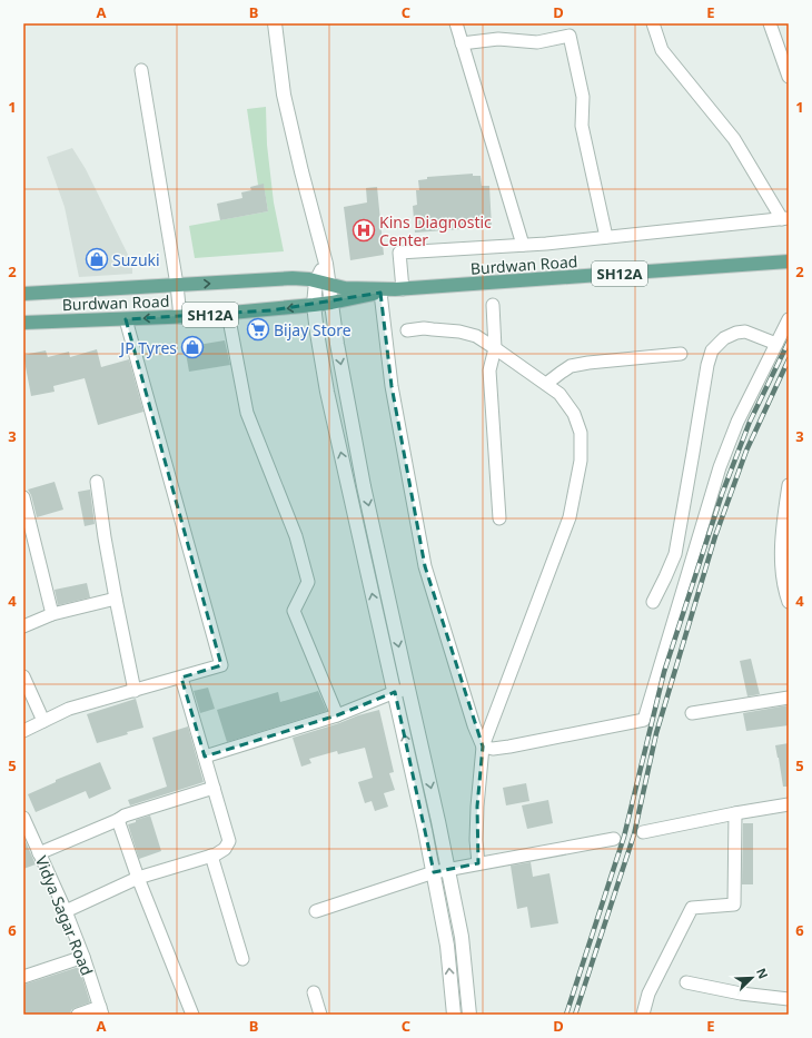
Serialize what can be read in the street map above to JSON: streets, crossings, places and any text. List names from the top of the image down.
{
  "streets": {
    "main road": ["Burdwan Road", "SH12A"],
    "street": ["Vidya Sagar Road"]
  },
  "places": {
    "hospital": ["Kins Diagnostic Center"],
    "shop": ["Suzuki", "JP Tyres"],
    "supermarket": ["Bijay Store"]
  },
  "north": "top right",
  "grid": {
    "columns": [
      "A",
      "B",
      "C",
      "D",
      "E"
    ],
    "rows": [
      "1",
      "2",
      "3",
      "4",
      "5",
      "6"
    ]
  }
}
